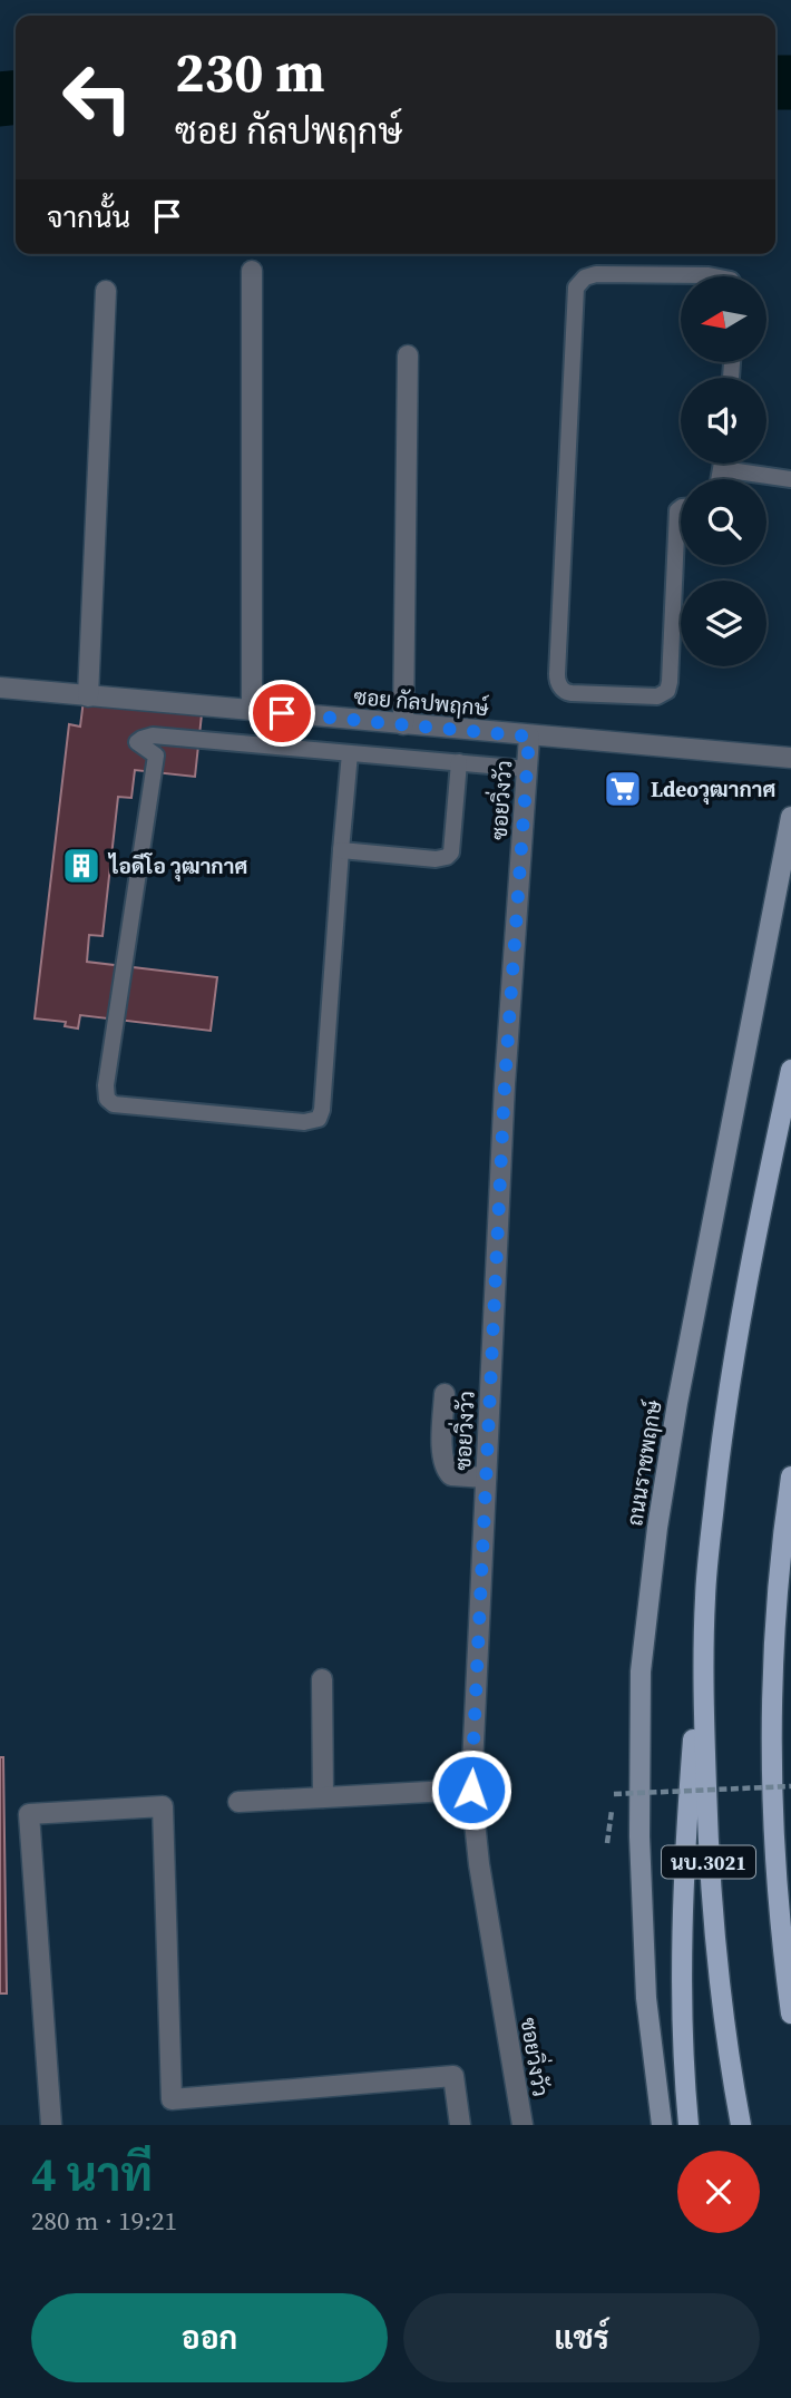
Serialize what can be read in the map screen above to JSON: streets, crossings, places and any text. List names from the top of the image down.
{
  "streets": {
    "main road": ["ถนนราชพฤกษ์", "นบ.3021"],
    "street": ["ซอย กัลปพฤกษ์", "ซอยวิ่งวัว"]
  },
  "crossings": [
    ["ซอย กัลปพฤกษ์", "ซอยวิ่งวัว"]
  ],
  "places": {
    "supermarket": ["Ldeoวุฒากาศ"],
    "building": ["ไอดีโอ วุฒากาศ"]
  },
  "north": "left",
  "page": {
    "turn": ["230 m", "ซอย กัลปพฤกษ์"],
    "then": "จากนั้น",
    "heading": ["4 นาที", "280 m · 19:21"],
    "buttons": ["ออก", "แชร์"]
  }
}
